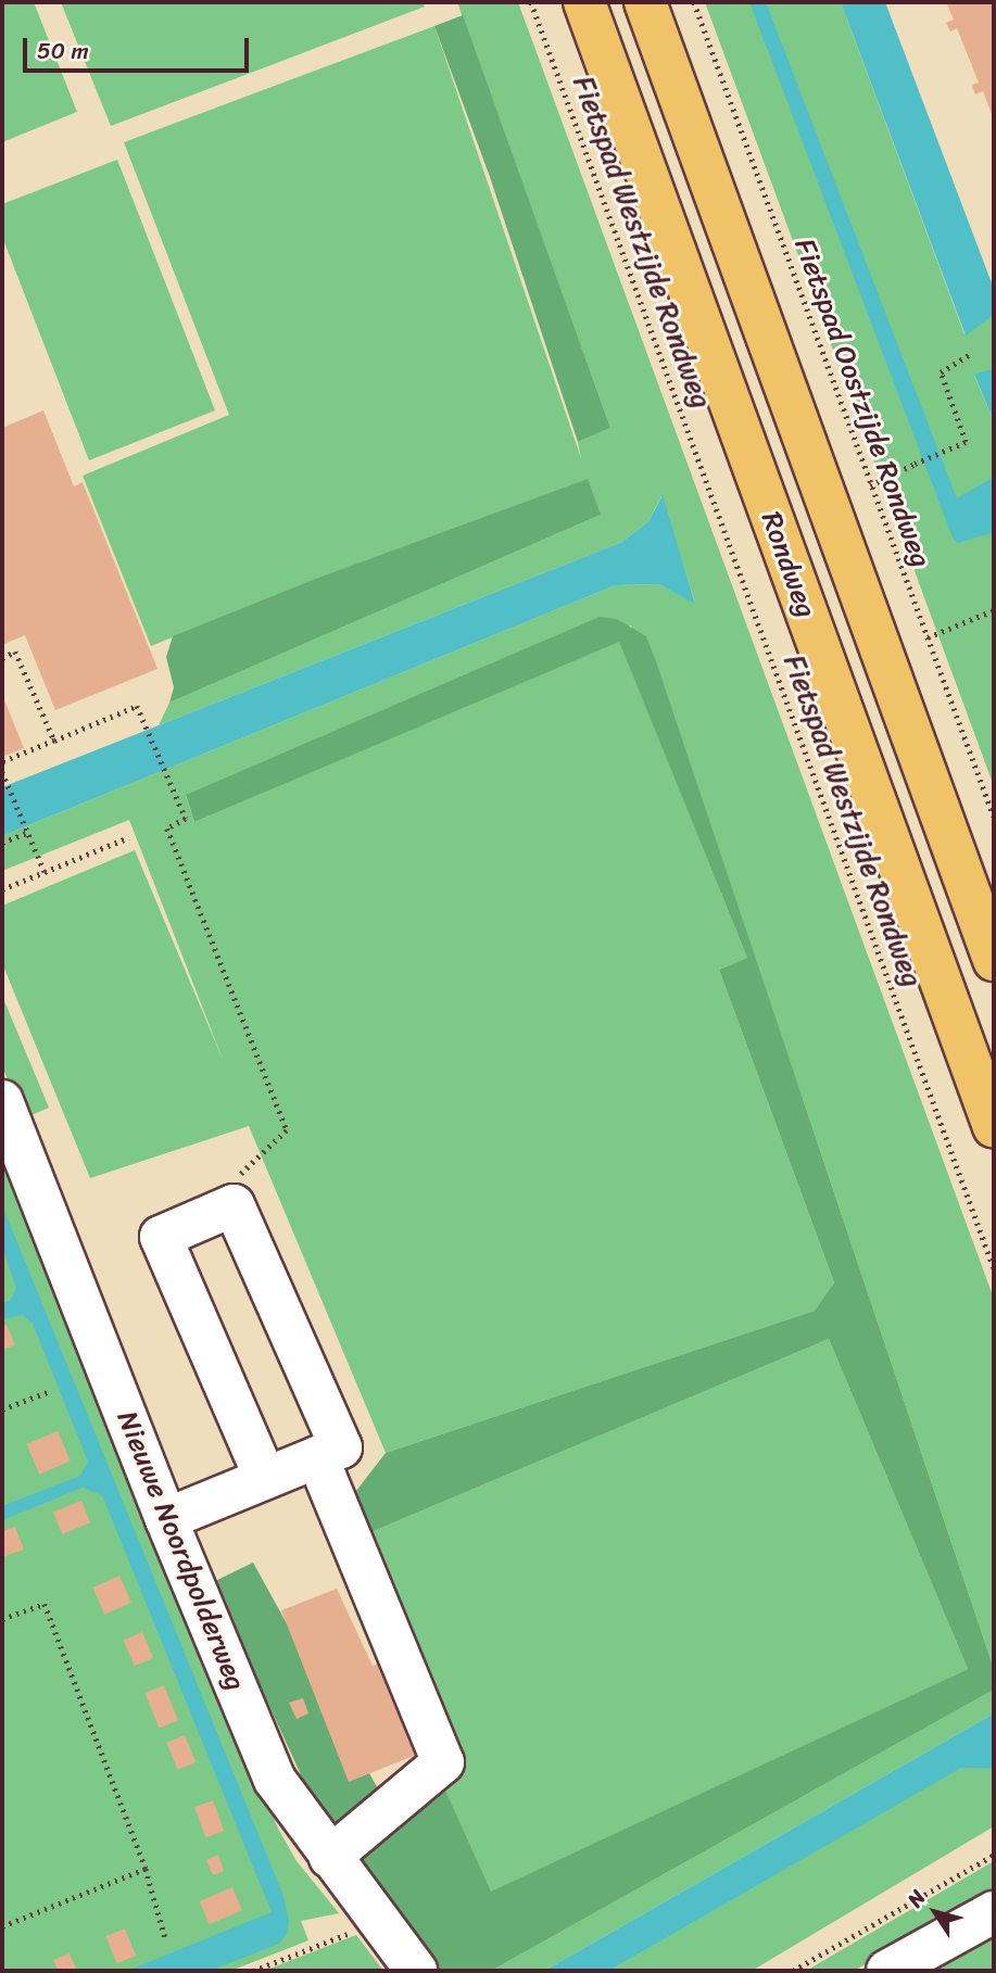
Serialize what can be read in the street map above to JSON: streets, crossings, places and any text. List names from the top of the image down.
{
  "streets": {
    "highway": ["Rondweg"],
    "street": ["Nieuwe Noordpolderweg"],
    "path": ["Fietspad Westzijde Rondweg", "Fietspad Oostzijde Rondweg"]
  },
  "scale_bar": "50 m",
  "north": "top left"
}
